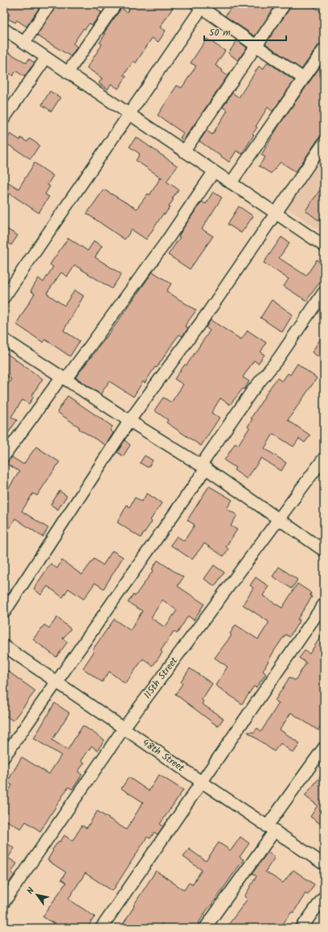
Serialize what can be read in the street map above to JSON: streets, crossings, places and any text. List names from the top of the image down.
{
  "streets": {
    "street": ["115th Street", "48th Street"]
  },
  "crossings": [
    ["115th Street", "48th Street"]
  ],
  "scale_bar": "50 m",
  "north": "top left"
}
